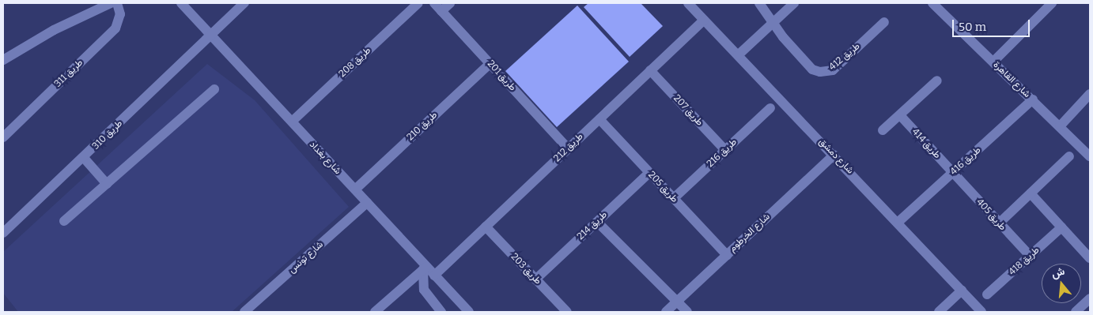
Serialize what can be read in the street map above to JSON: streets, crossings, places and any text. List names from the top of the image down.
{
  "streets": {
    "street": [
      "طريق 412",
      "طريق 208",
      "طريق 311",
      "طريق 201",
      "شارع القاهرة",
      "طريق 207",
      "طريق 210",
      "طريق 310",
      "طريق 414",
      "طريق 212",
      "طريق 216",
      "شارع دمشق",
      "شارع بغداد",
      "طريق 416",
      "طريق 205",
      "طريق 405",
      "طريق 214",
      "شارع الخرطوم",
      "شارع تونس",
      "طريق 418",
      "طريق 203"
    ]
  },
  "crossings": [
    ["طريق 208", "شارع بغداد"],
    ["طريق 201", "طريق 210"],
    ["طريق 201", "طريق 212"],
    ["شارع القاهرة", "طريق 416"],
    ["طريق 207", "طريق 212"],
    ["طريق 207", "طريق 216"],
    ["طريق 210", "شارع بغداد"],
    ["طريق 310", "شارع بغداد"],
    ["طريق 414", "طريق 416"],
    ["طريق 414", "طريق 405"],
    ["طريق 212", "شارع دمشق"],
    ["طريق 212", "شارع بغداد"],
    ["طريق 212", "طريق 205"],
    ["طريق 212", "طريق 203"],
    ["طريق 216", "طريق 205"],
    ["شارع دمشق", "طريق 416"],
    ["شارع دمشق", "شارع الخرطوم"],
    ["شارع بغداد", "شارع تونس"],
    ["طريق 416", "طريق 405"],
    ["طريق 205", "طريق 214"],
    ["طريق 205", "شارع الخرطوم"],
    ["طريق 405", "طريق 418"],
    ["طريق 214", "طريق 203"]
  ],
  "scale_bar": "50 m",
  "north": "top"
}
